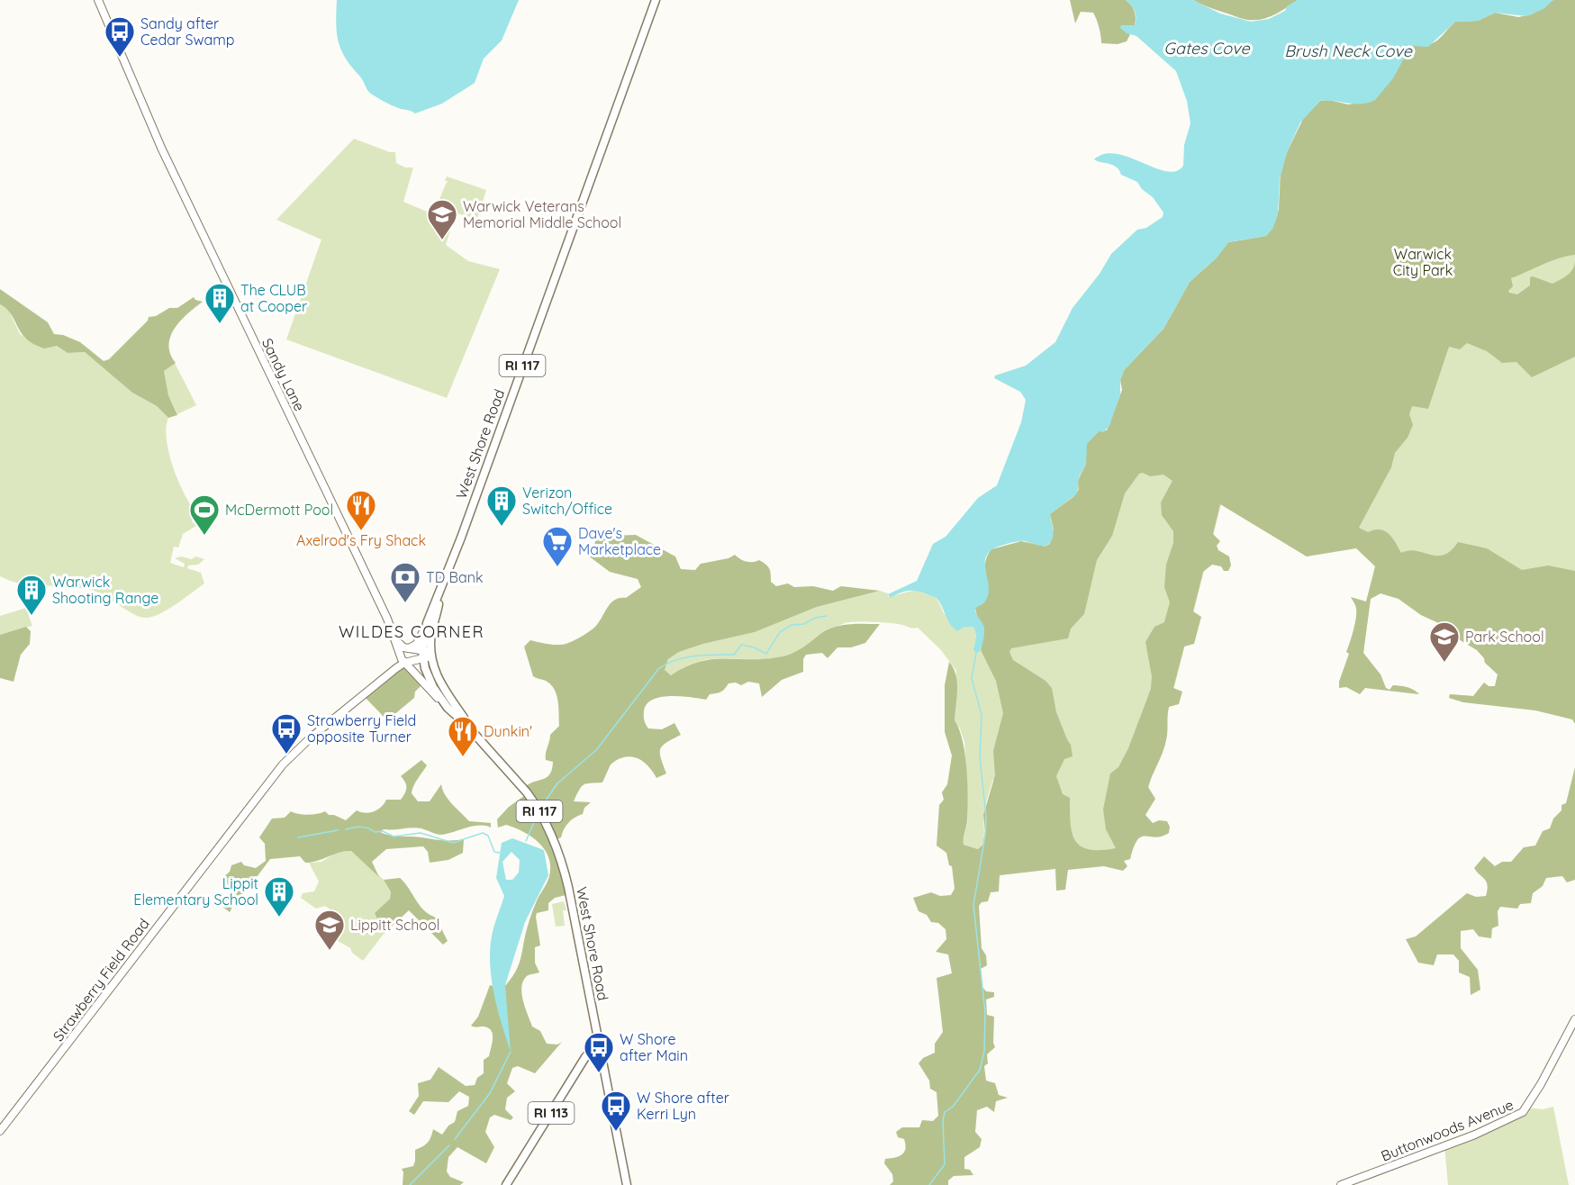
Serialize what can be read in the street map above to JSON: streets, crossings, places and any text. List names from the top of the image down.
{
  "streets": {
    "main road": ["RI 117", "West Shore Road", "RI 113"],
    "street": ["Sandy Lane", "Strawberry Field Road", "Buttonwoods Avenue"]
  },
  "crossings": [
    ["Sandy Lane", "West Shore Road"],
    ["Sandy Lane", "Strawberry Field Road"],
    ["West Shore Road", "RI 113"]
  ],
  "districts": ["WILDES CORNER"],
  "water": ["Gates Cove", "Brush Neck Cove"],
  "parks": ["Warwick City Park"],
  "places": {
    "bus stop": [
      "Sandy after Cedar Swamp",
      "Strawberry Field opposite Turner",
      "W Shore after Main",
      "W Shore after Kerri Lyn"
    ],
    "school or university": ["Warwick Veterans Memorial Middle School", "Park School", "Lippitt School"],
    "building": [
      "The CLUB at Cooper",
      "Verizon Switch/Office",
      "Warwick Shooting Range",
      "Lippit Elementary School"
    ],
    "restaurant": ["Axelrod's Fry Shack", "Dunkin'"],
    "sports": ["McDermott Pool"],
    "supermarket": ["Dave's Marketplace"],
    "bank": ["TD Bank"]
  }
}
